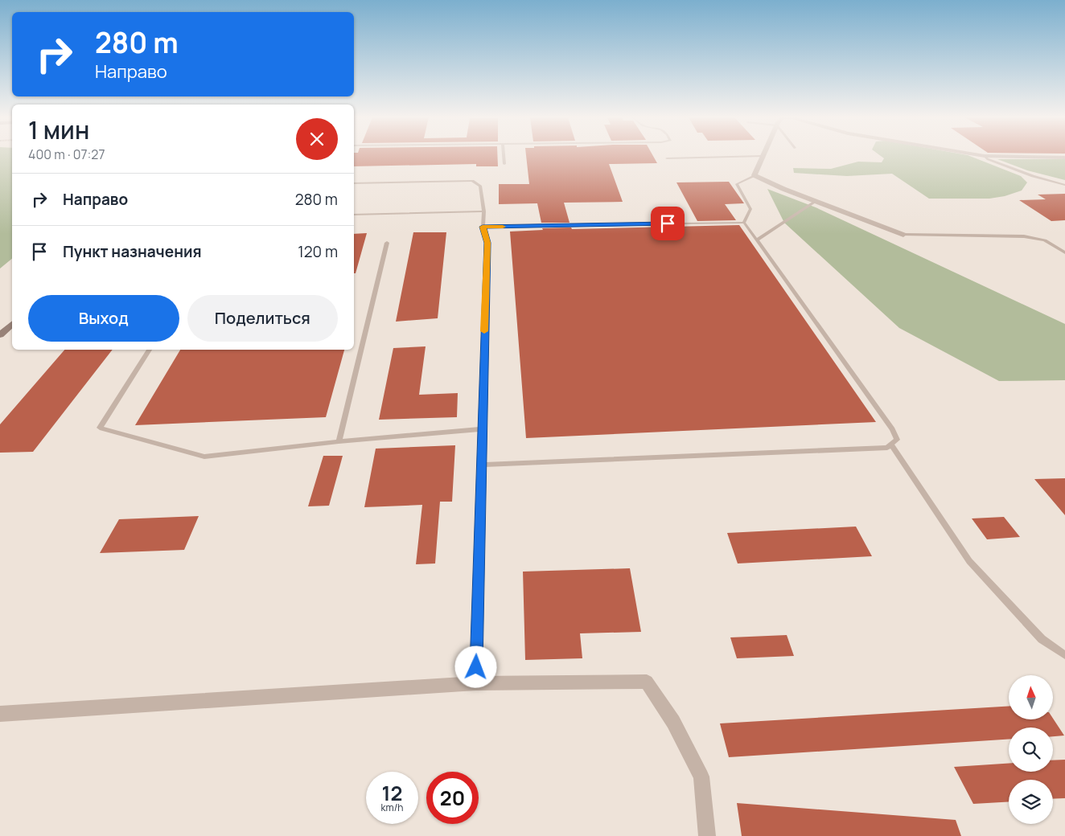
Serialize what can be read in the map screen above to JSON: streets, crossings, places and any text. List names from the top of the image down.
{
  "north": "top",
  "page": {
    "turn": ["280 m", "Направо"],
    "heading": ["1 мин", "400 m · 07:27"],
    "list": [
      {
        "name": "Направо",
        "value": "280 m"
      },
      {
        "name": "Пункт назначения",
        "value": "120 m"
      }
    ],
    "buttons": ["Выход", "Поделиться"],
    "speed": "12 km/h",
    "limit": "20"
  }
}
